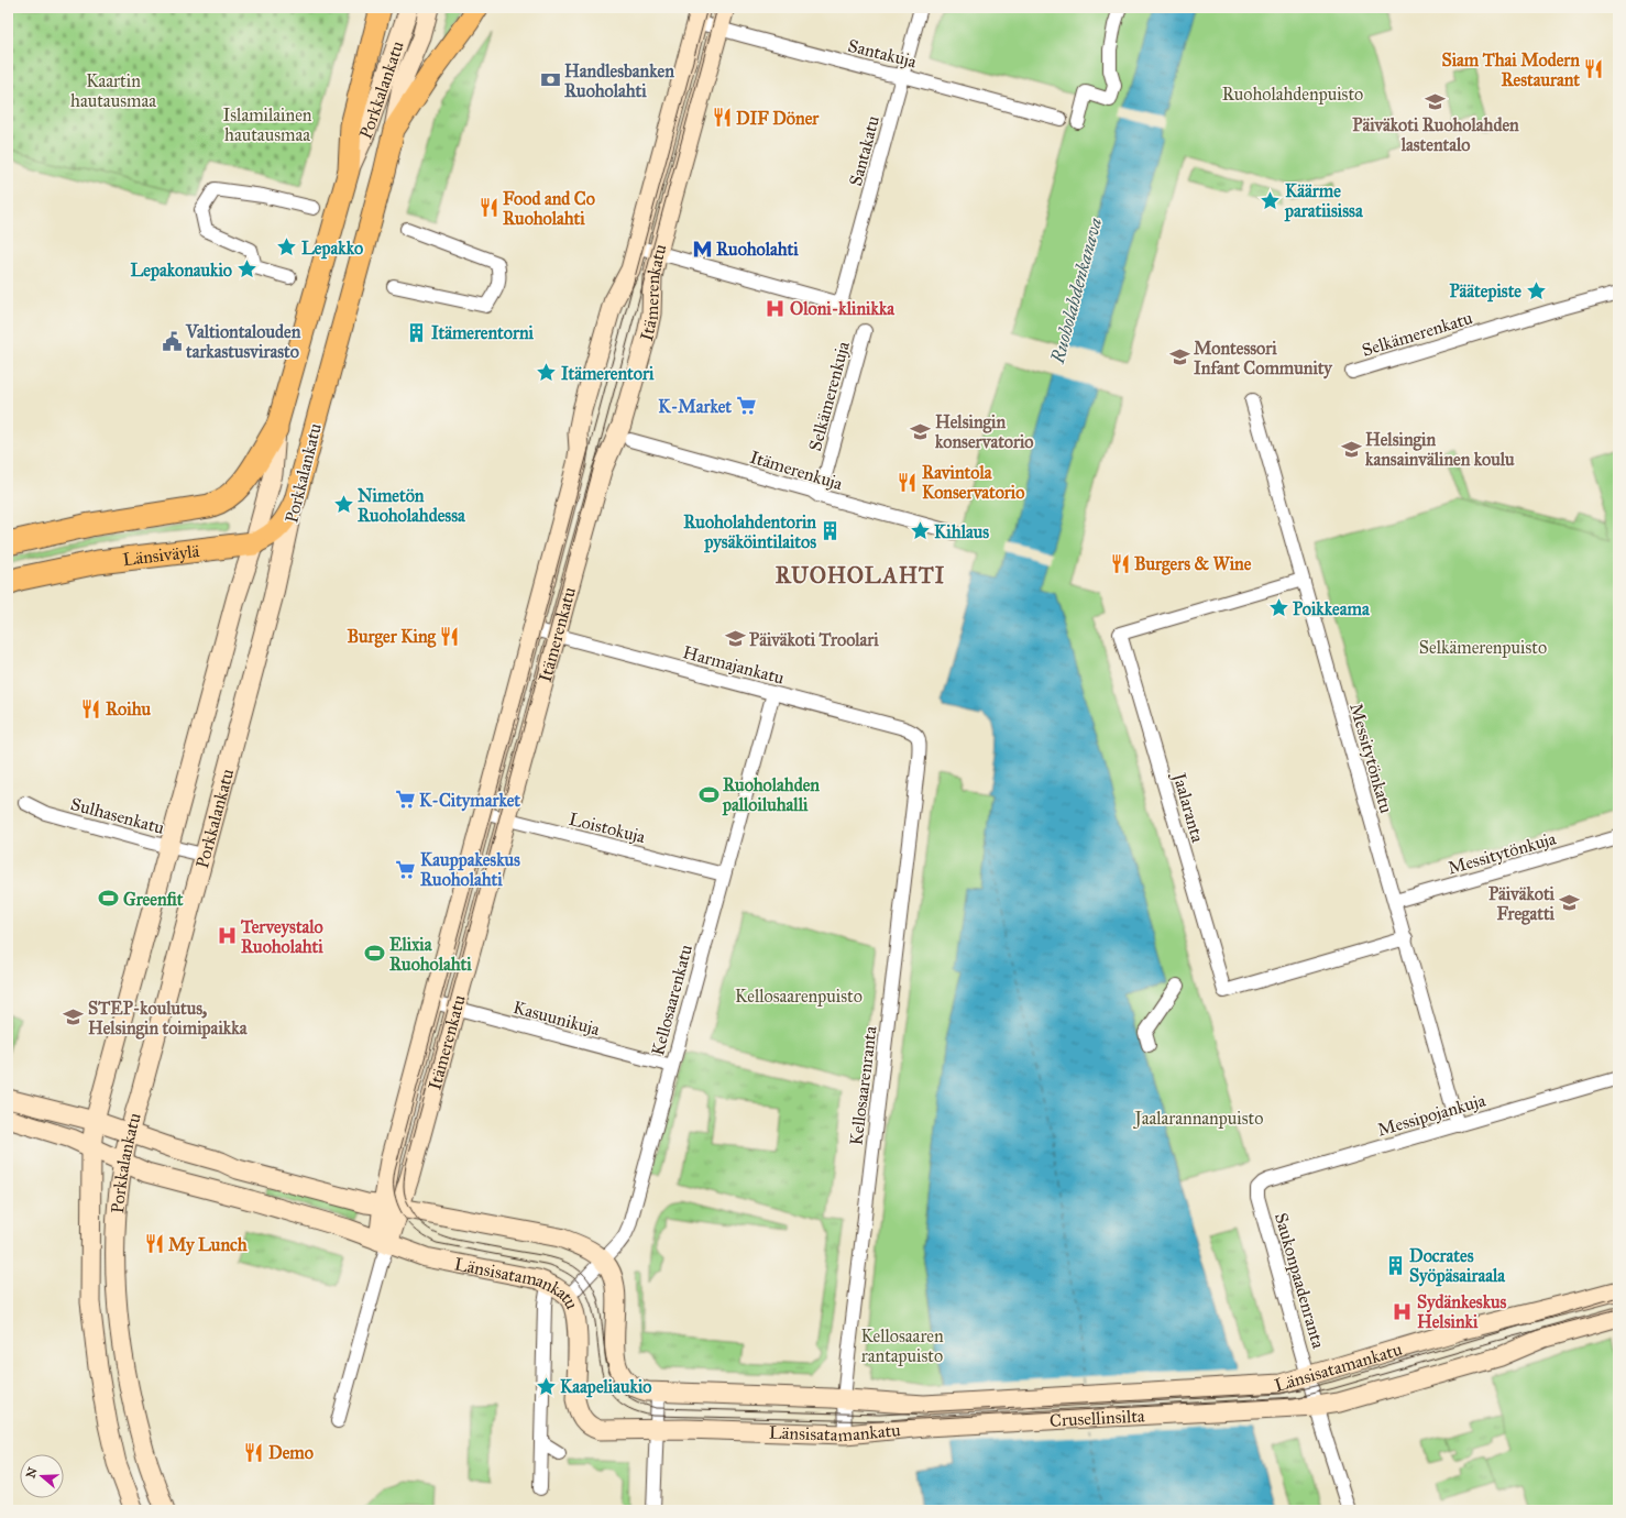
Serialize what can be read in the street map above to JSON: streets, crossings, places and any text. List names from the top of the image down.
{
  "streets": {
    "highway": ["Länsiväylä"],
    "main road": [
      "Porkkalankatu",
      "Itämerenkatu",
      "Länsisatamankatu",
      "Crusellinsilta"
    ],
    "street": [
      "Santakuja",
      "Santakatu",
      "Selkämerenkatu",
      "Selkämerenkuja",
      "Itämerenkuja",
      "Harmajankatu",
      "Messitytönkatu",
      "Jaalaranta",
      "Sulhasenkatu",
      "Loistokuja",
      "Messitytönkuja",
      "Kellosaarenkatu",
      "Kasuunikuja",
      "Kellosaarenranta",
      "Messipojankuja",
      "Saukonpaadenranta"
    ]
  },
  "crossings": [
    ["Santakuja", "Santakatu"],
    ["Santakuja", "Itämerenkatu"],
    ["Porkkalankatu", "Länsiväylä"],
    ["Porkkalankatu", "Sulhasenkatu"],
    ["Porkkalankatu", "Länsisatamankatu"],
    ["Santakatu", "Itämerenkatu"],
    ["Itämerenkatu", "Harmajankatu"],
    ["Itämerenkatu", "Loistokuja"],
    ["Itämerenkatu", "Kasuunikuja"],
    ["Itämerenkatu", "Länsisatamankatu"],
    ["Selkämerenkuja", "Itämerenkuja"],
    ["Harmajankatu", "Kellosaarenkatu"],
    ["Harmajankatu", "Kellosaarenranta"],
    ["Messitytönkatu", "Jaalaranta"],
    ["Messitytönkatu", "Messitytönkuja"],
    ["Messitytönkatu", "Messipojankuja"],
    ["Loistokuja", "Kellosaarenkatu"],
    ["Kellosaarenkatu", "Kasuunikuja"],
    ["Kellosaarenkatu", "Länsisatamankatu"],
    ["Kellosaarenranta", "Länsisatamankatu"],
    ["Messipojankuja", "Saukonpaadenranta"],
    ["Saukonpaadenranta", "Länsisatamankatu"],
    ["Länsisatamankatu", "Crusellinsilta"]
  ],
  "districts": ["RUOHOLAHTI"],
  "water": ["Ruoholahdenkanava"],
  "parks": [
    "Kaartin hautausmaa",
    "Ruoholahdenpuisto",
    "Islamilainen hautausmaa",
    "Selkämerenpuisto",
    "Kellosaarenpuisto",
    "Jaalarannanpuisto",
    "Kellosaaren rantapuisto"
  ],
  "places": {
    "restaurant": [
      "Siam Thai Modern Restaurant",
      "DIF Döner",
      "Food and Co Ruoholahti",
      "Ravintola Konservatorio",
      "Burgers & Wine",
      "Burger King",
      "Roihu",
      "My Lunch",
      "Demo"
    ],
    "bank": ["Handlesbanken Ruoholahti"],
    "school or university": [
      "Päiväkoti Ruoholahden lastentalo",
      "Montessori Infant Community",
      "Helsingin konservatorio",
      "Helsingin kansainvälinen koulu",
      "Päiväkoti Troolari",
      "Päiväkoti Fregatti",
      "STEP-koulutus, Helsingin toimipaikka"
    ],
    "place": [
      "Käärme paratiisissa",
      "Lepakko",
      "Lepakonaukio",
      "Päätepiste",
      "Itämerentori",
      "Nimetön Ruoholahdessa",
      "Kihlaus",
      "Poikkeama",
      "Kaapeliaukio"
    ],
    "metro station": ["Ruoholahti"],
    "hospital": ["Oloni-klinikka", "Terveystalo Ruoholahti", "Sydänkeskus Helsinki"],
    "building": ["Itämerentorni", "Ruoholahdentorin pysäköintilaitos", "Docrates Syöpäsairaala"],
    "public building": ["Valtiontalouden tarkastusvirasto"],
    "supermarket": ["K-Market", "K-Citymarket", "Kauppakeskus Ruoholahti"],
    "sports": ["Ruoholahden palloiluhalli", "Greenfit", "Elixia Ruoholahti"]
  },
  "north": "left"
}
